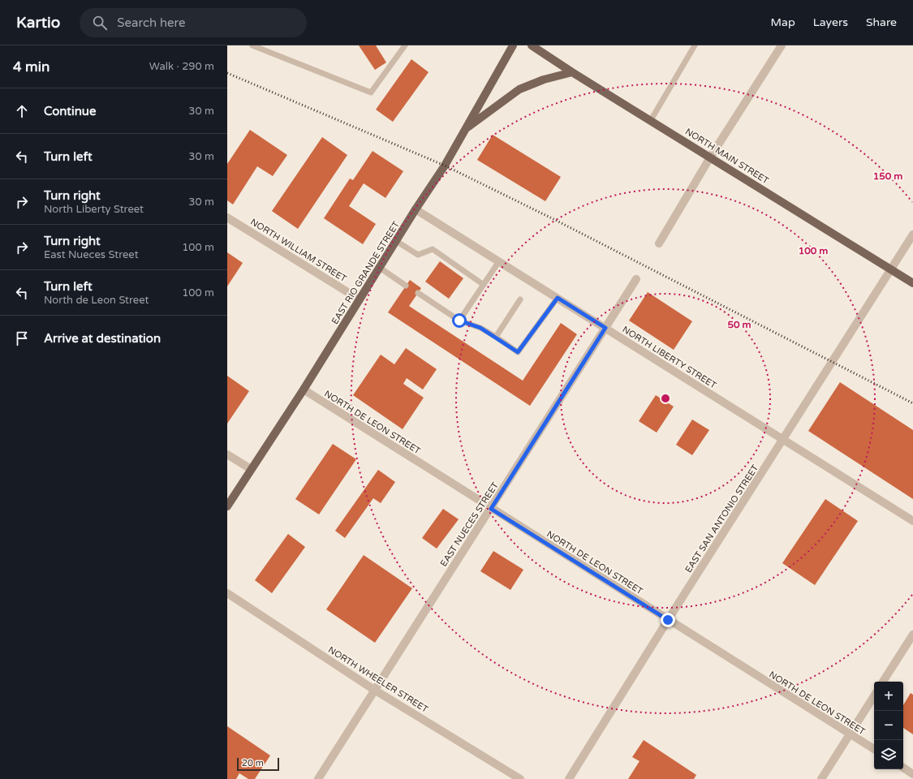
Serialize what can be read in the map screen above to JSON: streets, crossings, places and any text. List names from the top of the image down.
{
  "streets": {
    "main road": ["NORTH MAIN STREET", "EAST RIO GRANDE STREET"],
    "street": [
      "NORTH WILLIAM STREET",
      "NORTH LIBERTY STREET",
      "NORTH DE LEON STREET",
      "EAST SAN ANTONIO STREET",
      "EAST NUECES STREET",
      "NORTH WHEELER STREET"
    ]
  },
  "crossings": [
    ["NORTH MAIN STREET", "EAST SAN ANTONIO STREET"],
    ["NORTH WILLIAM STREET", "EAST RIO GRANDE STREET"],
    ["EAST RIO GRANDE STREET", "NORTH LIBERTY STREET"],
    ["EAST RIO GRANDE STREET", "NORTH DE LEON STREET"],
    ["NORTH LIBERTY STREET", "EAST SAN ANTONIO STREET"],
    ["NORTH LIBERTY STREET", "EAST NUECES STREET"],
    ["NORTH DE LEON STREET", "EAST SAN ANTONIO STREET"],
    ["NORTH DE LEON STREET", "EAST NUECES STREET"],
    ["EAST NUECES STREET", "NORTH WHEELER STREET"]
  ],
  "scale_bar": "20 m",
  "page": {
    "header": "Kartio",
    "search": "Search here",
    "nav": ["Map", "Layers", "Share"],
    "heading": ["4 min", "Walk · 290 m"],
    "list": [
      ["Continue", "30 m"],
      ["Turn left", "30 m"],
      ["Turn right", "North Liberty Street", "30 m"],
      ["Turn right", "East Nueces Street", "100 m"],
      ["Turn left", "North de Leon Street", "100 m"],
      "Arrive at destination"
    ],
    "map_buttons": ["+", "−"],
    "scale": "20 m"
  },
  "rings": ["150 m", "100 m", "50 m"]
}
